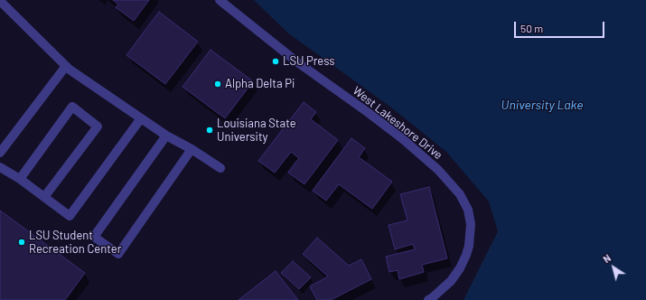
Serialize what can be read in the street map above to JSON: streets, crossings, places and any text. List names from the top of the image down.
{
  "streets": {
    "street": ["West Lakeshore Drive"]
  },
  "water": ["University Lake"],
  "places": [
    "LSU Press",
    "Alpha Delta Pi",
    "Louisiana State University",
    "LSU Student Recreation Center"
  ],
  "scale_bar": "50 m",
  "north": "top left"
}
